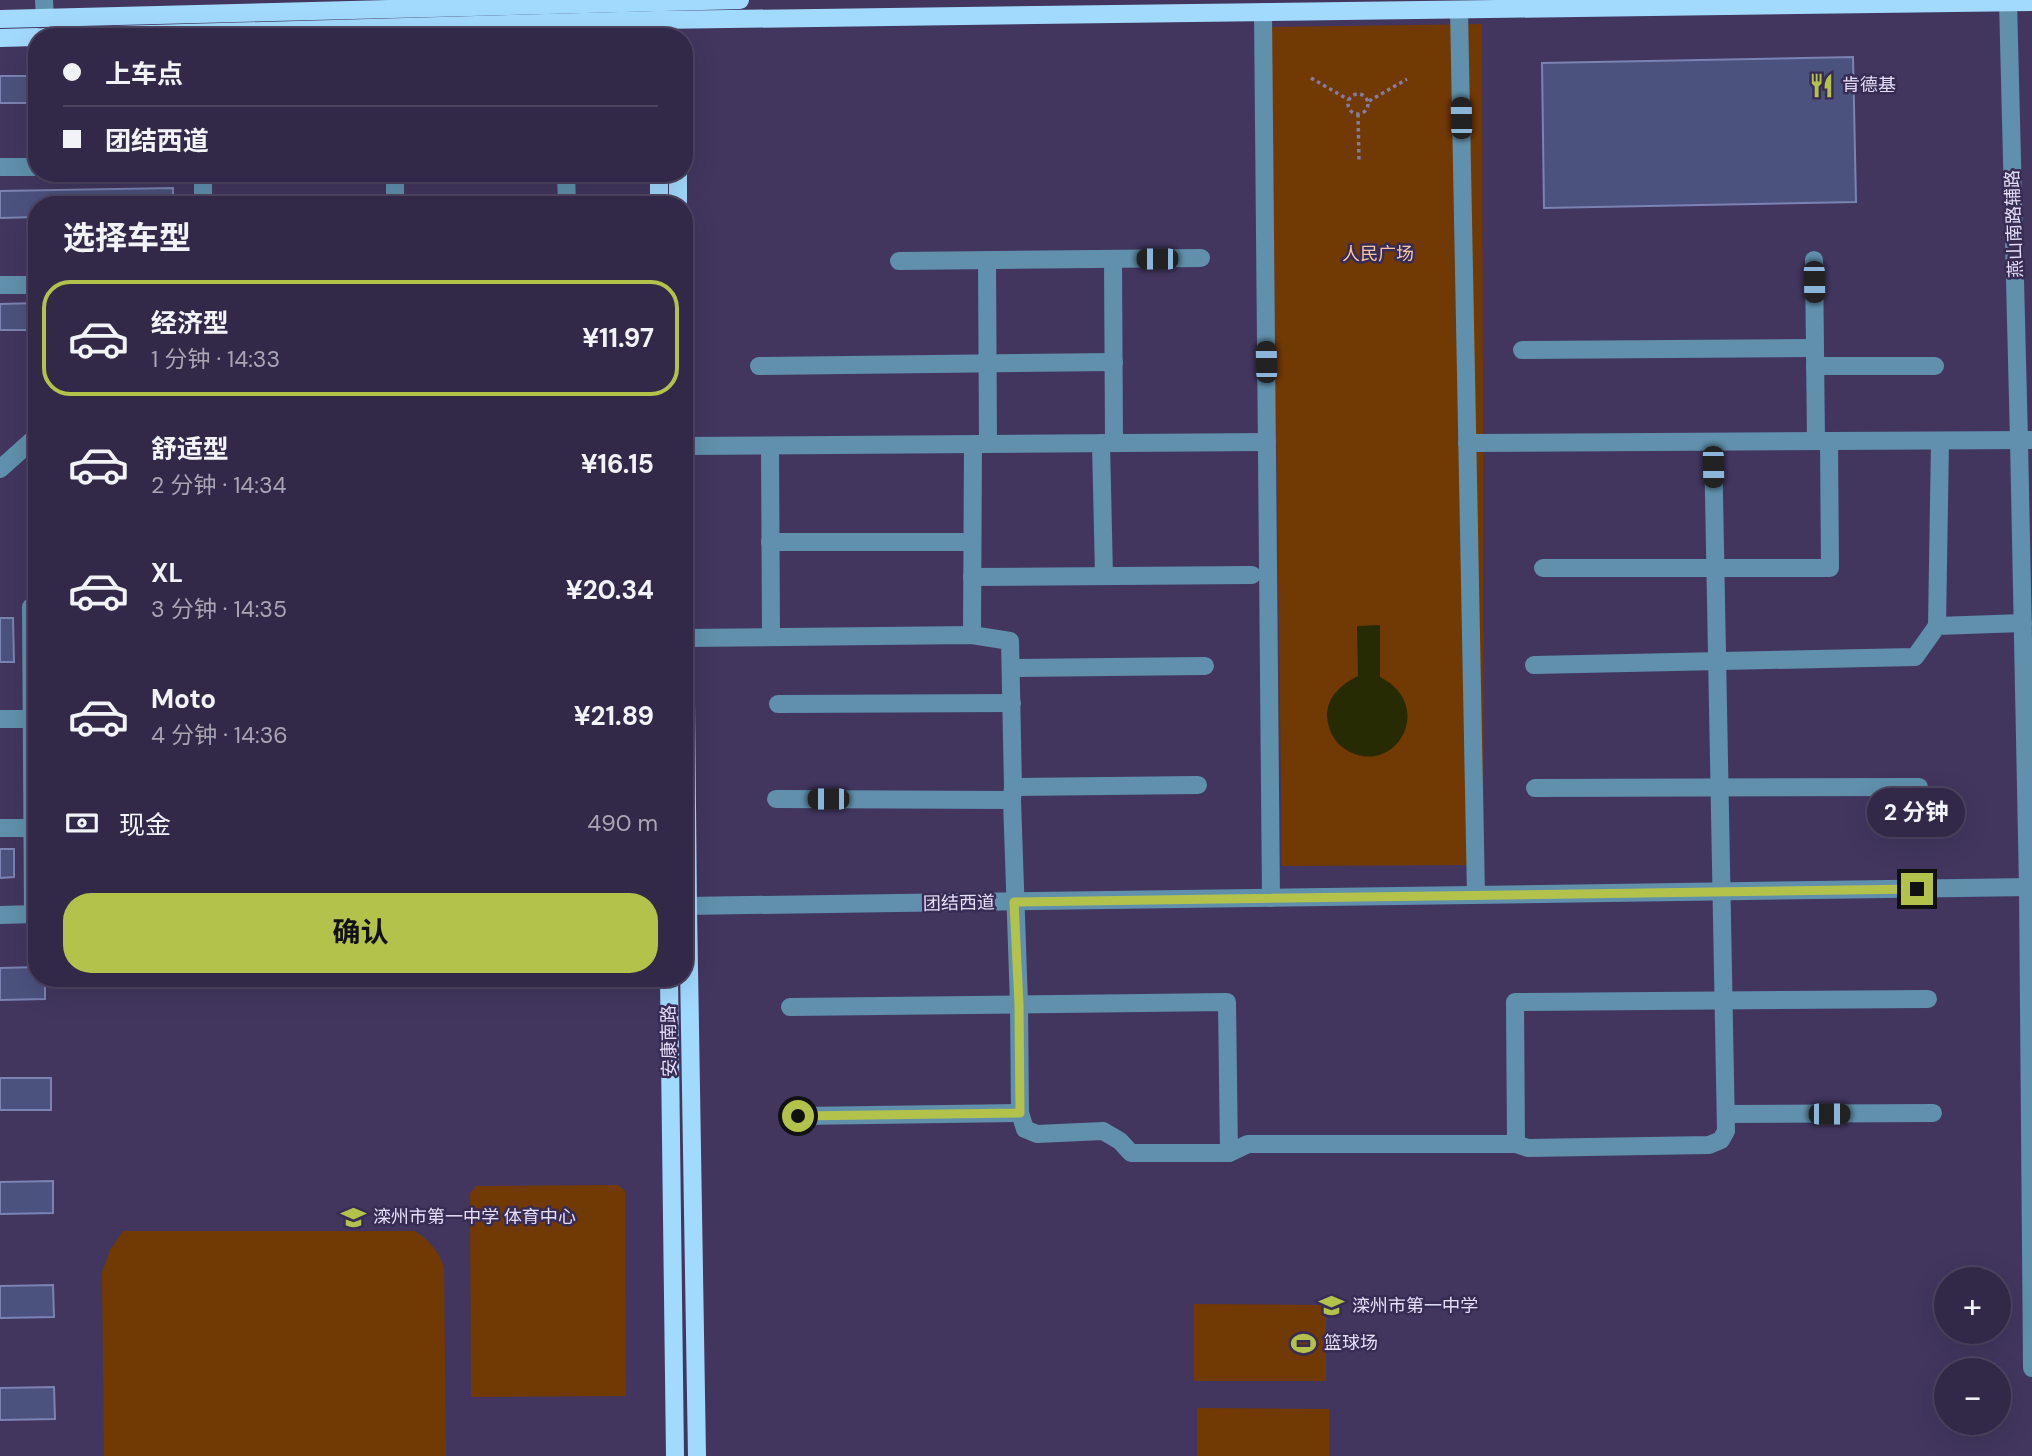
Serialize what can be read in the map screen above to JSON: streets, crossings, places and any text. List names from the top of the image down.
{
  "streets": {
    "main road": ["安康南路"],
    "street": ["燕山南路辅路", "团结西道"]
  },
  "crossings": [
    ["燕山南路辅路", "团结西道"]
  ],
  "parks": ["人民广场"],
  "places": {
    "restaurant": ["肯德基"],
    "school or university": ["滦州市第一中学 体育中心", "滦州市第一中学"],
    "sports": ["篮球场"]
  },
  "page": {
    "banner": ["上车点", "团结西道"],
    "heading": "选择车型",
    "list": [
      {
        "name": "经济型",
        "note": "1 分钟 · 14:33",
        "value": "¥11.97"
      },
      {
        "name": "舒适型",
        "note": "2 分钟 · 14:34",
        "value": "¥16.15"
      },
      {
        "name": "XL",
        "note": "3 分钟 · 14:35",
        "value": "¥20.34"
      },
      {
        "name": "Moto",
        "note": "4 分钟 · 14:36",
        "value": "¥21.89"
      }
    ],
    "pay": ["现金", "490 m"],
    "bubble": "2 分钟",
    "buttons": "确认",
    "map_buttons": ["+", "−"]
  }
}
